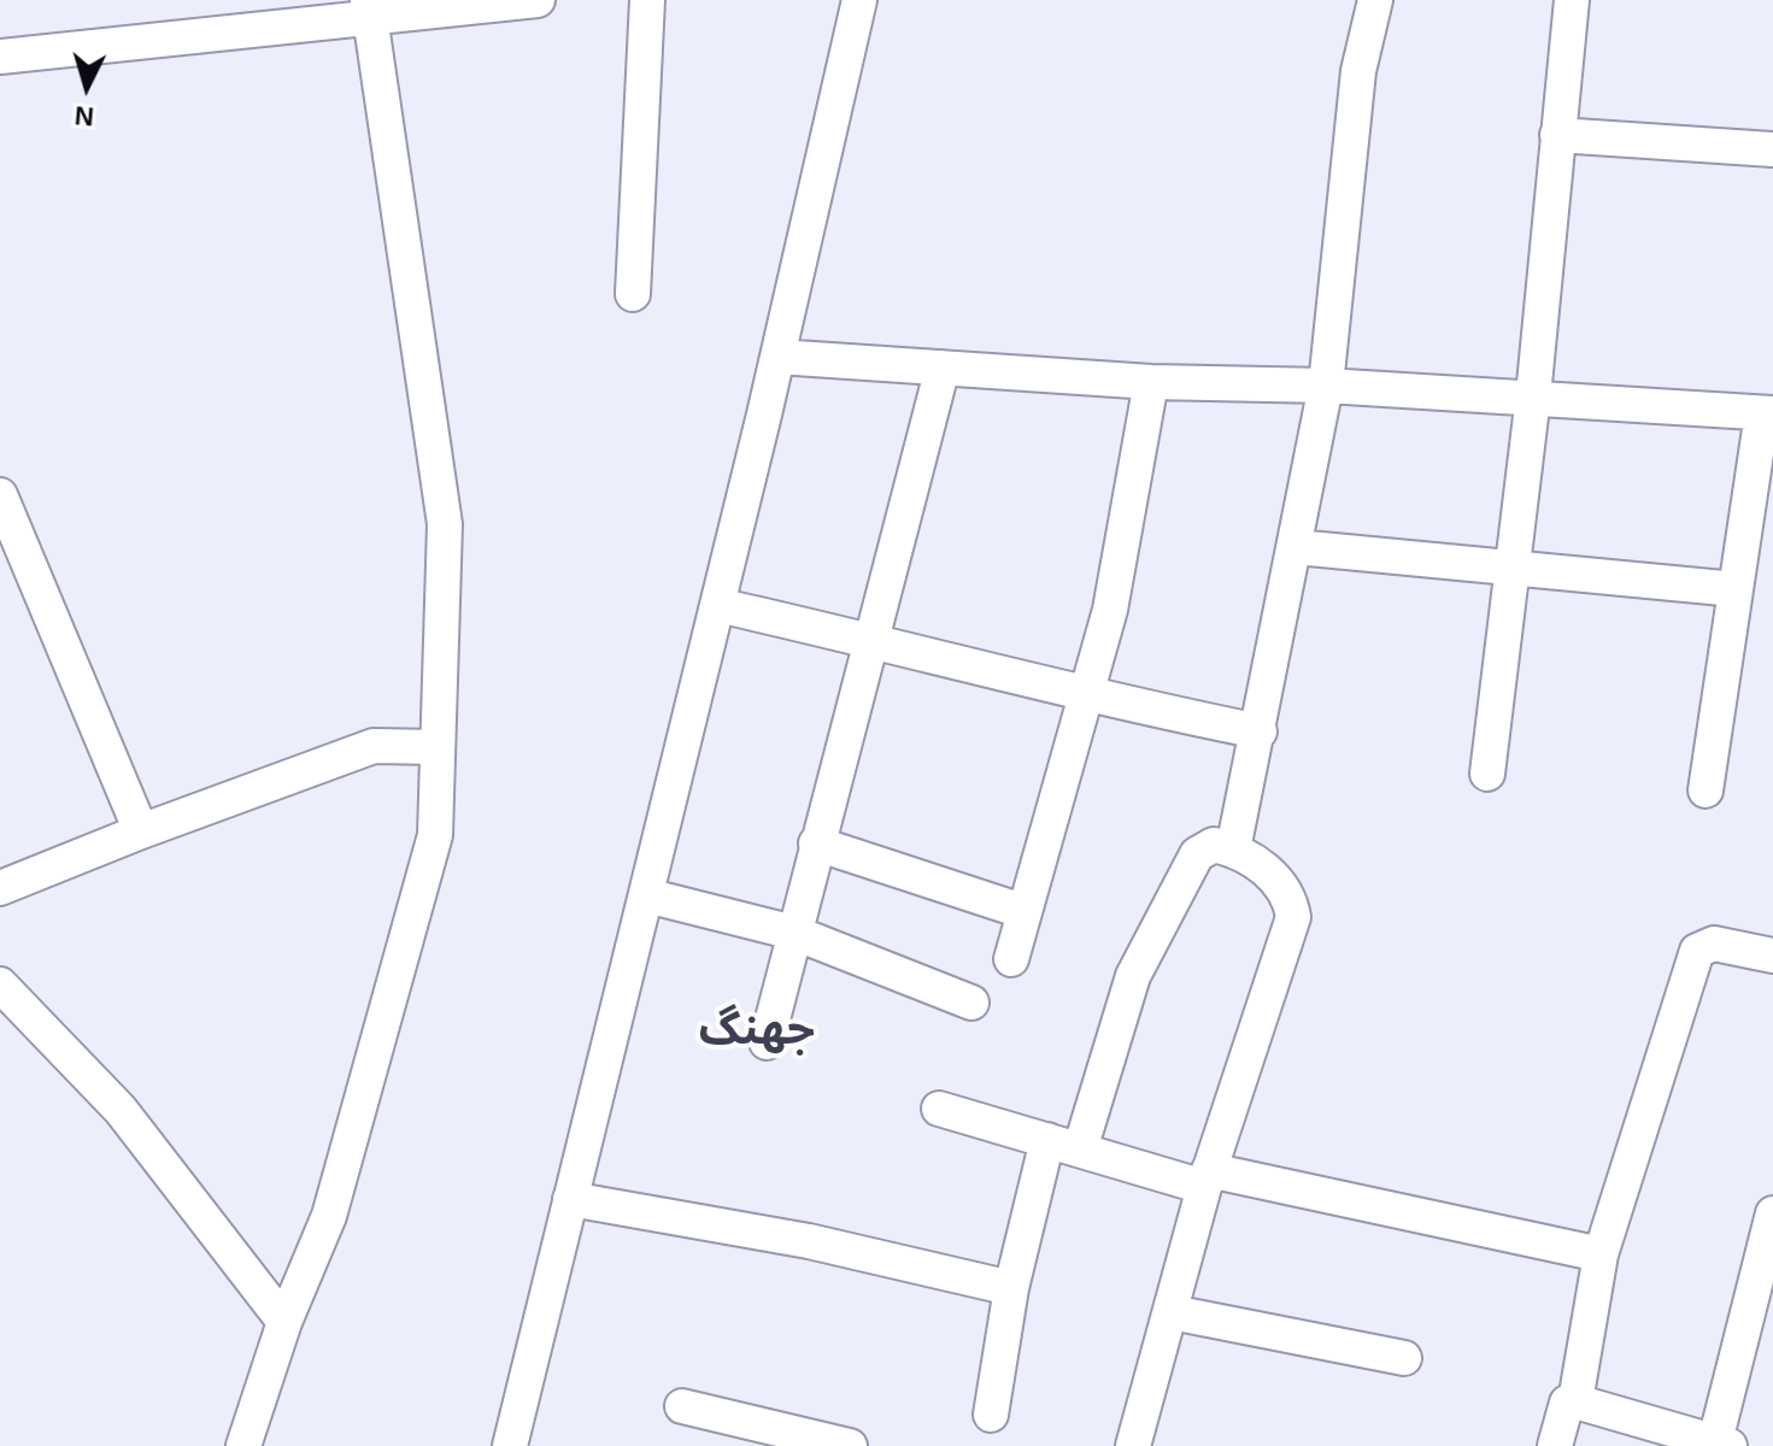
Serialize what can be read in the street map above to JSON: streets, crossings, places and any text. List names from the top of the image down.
{
  "districts": ["جھنگ"],
  "north": "bottom"
}
